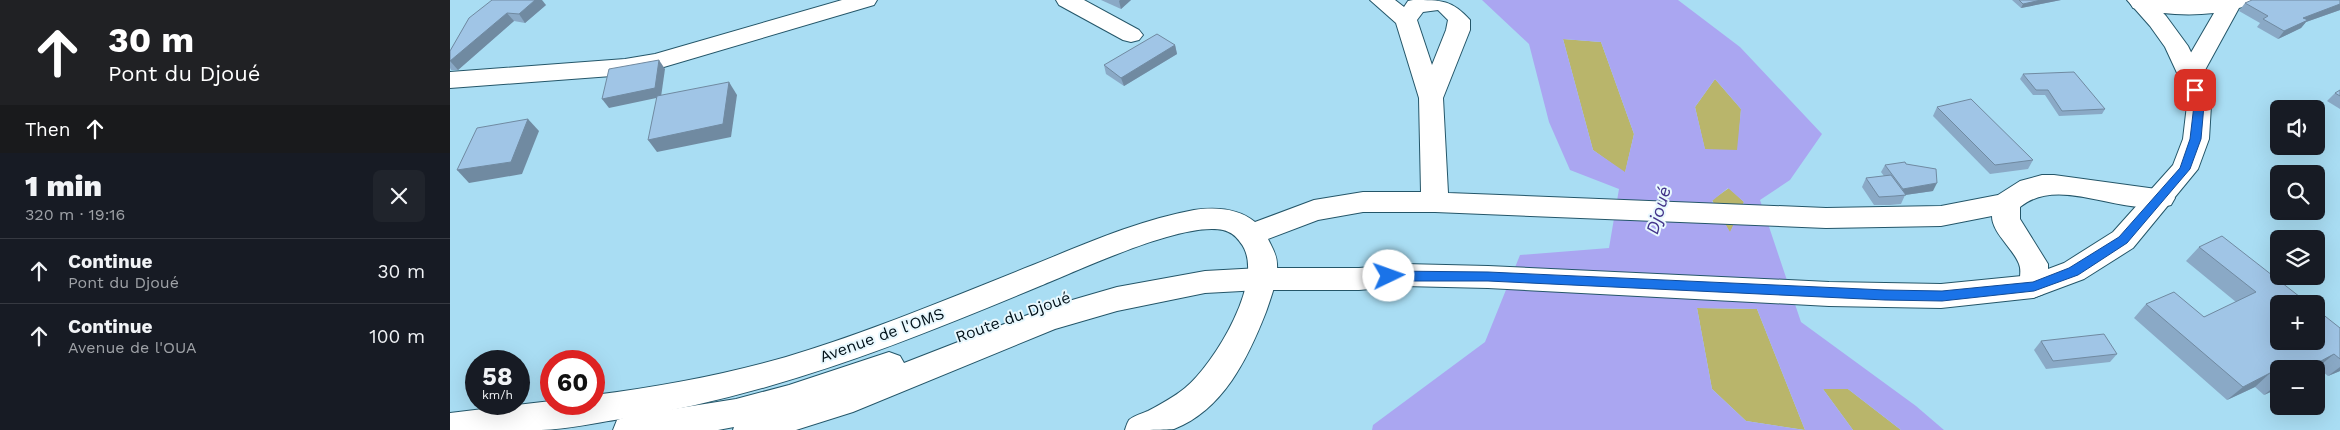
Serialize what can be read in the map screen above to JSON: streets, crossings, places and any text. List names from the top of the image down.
{
  "streets": {
    "street": ["Route du Djoué", "Avenue de l'OMS"]
  },
  "water": ["Djoué"],
  "page": {
    "turn": ["30 m", "Pont du Djoué"],
    "map_buttons": ["+", "−"],
    "then": "Then",
    "heading": ["1 min", "320 m · 19:16"],
    "list": [
      {
        "name": "Continue",
        "note": "Pont du Djoué",
        "value": "30 m"
      },
      {
        "name": "Continue",
        "note": "Avenue de l'OUA",
        "value": "100 m"
      }
    ],
    "speed": "58 km/h",
    "limit": "60"
  }
}
